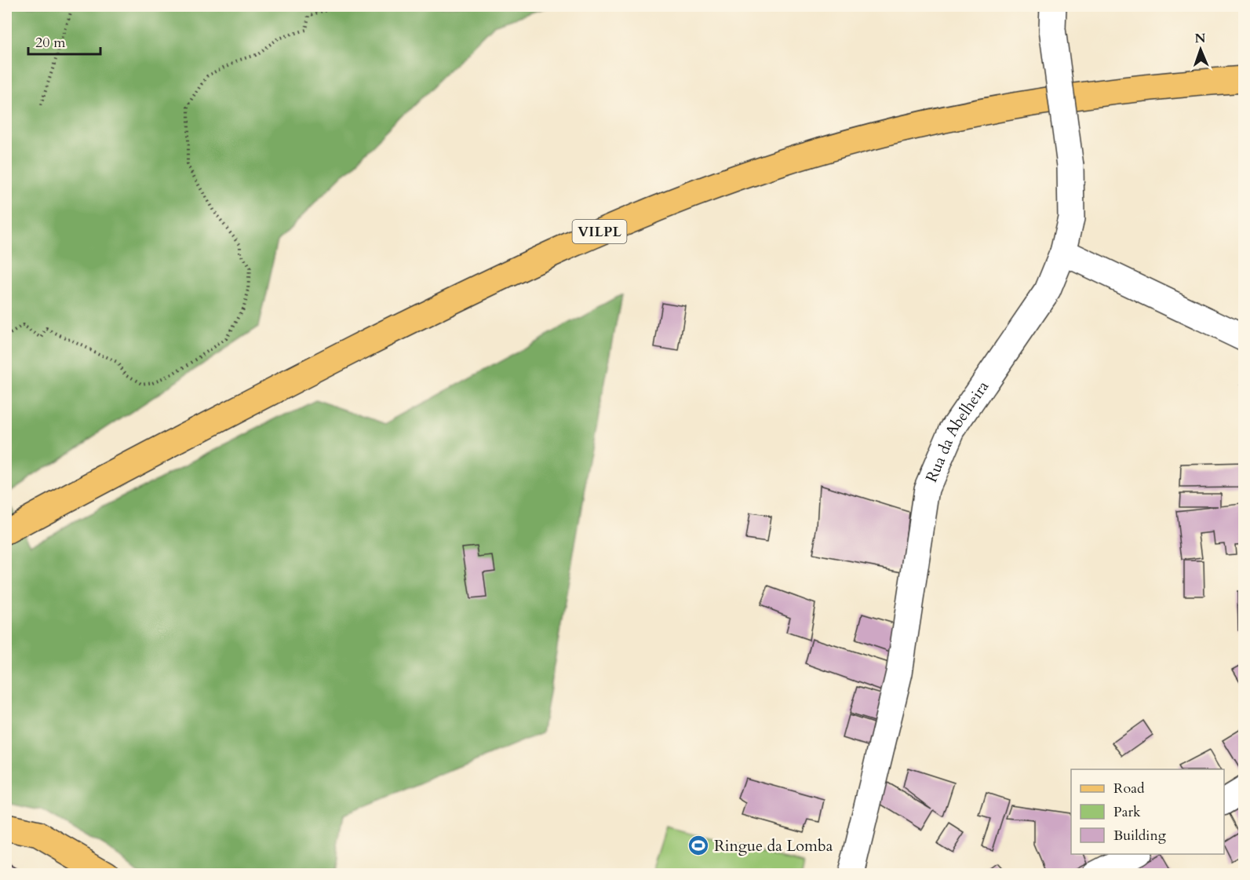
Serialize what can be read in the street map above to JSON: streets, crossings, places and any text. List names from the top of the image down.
{
  "streets": {
    "main road": ["VILPL"],
    "street": ["Rua da Abelheira"]
  },
  "places": {
    "sports": ["Ringue da Lomba"]
  },
  "legend": ["Road", "Park", "Building"],
  "scale_bar": "20 m",
  "north": "top"
}
